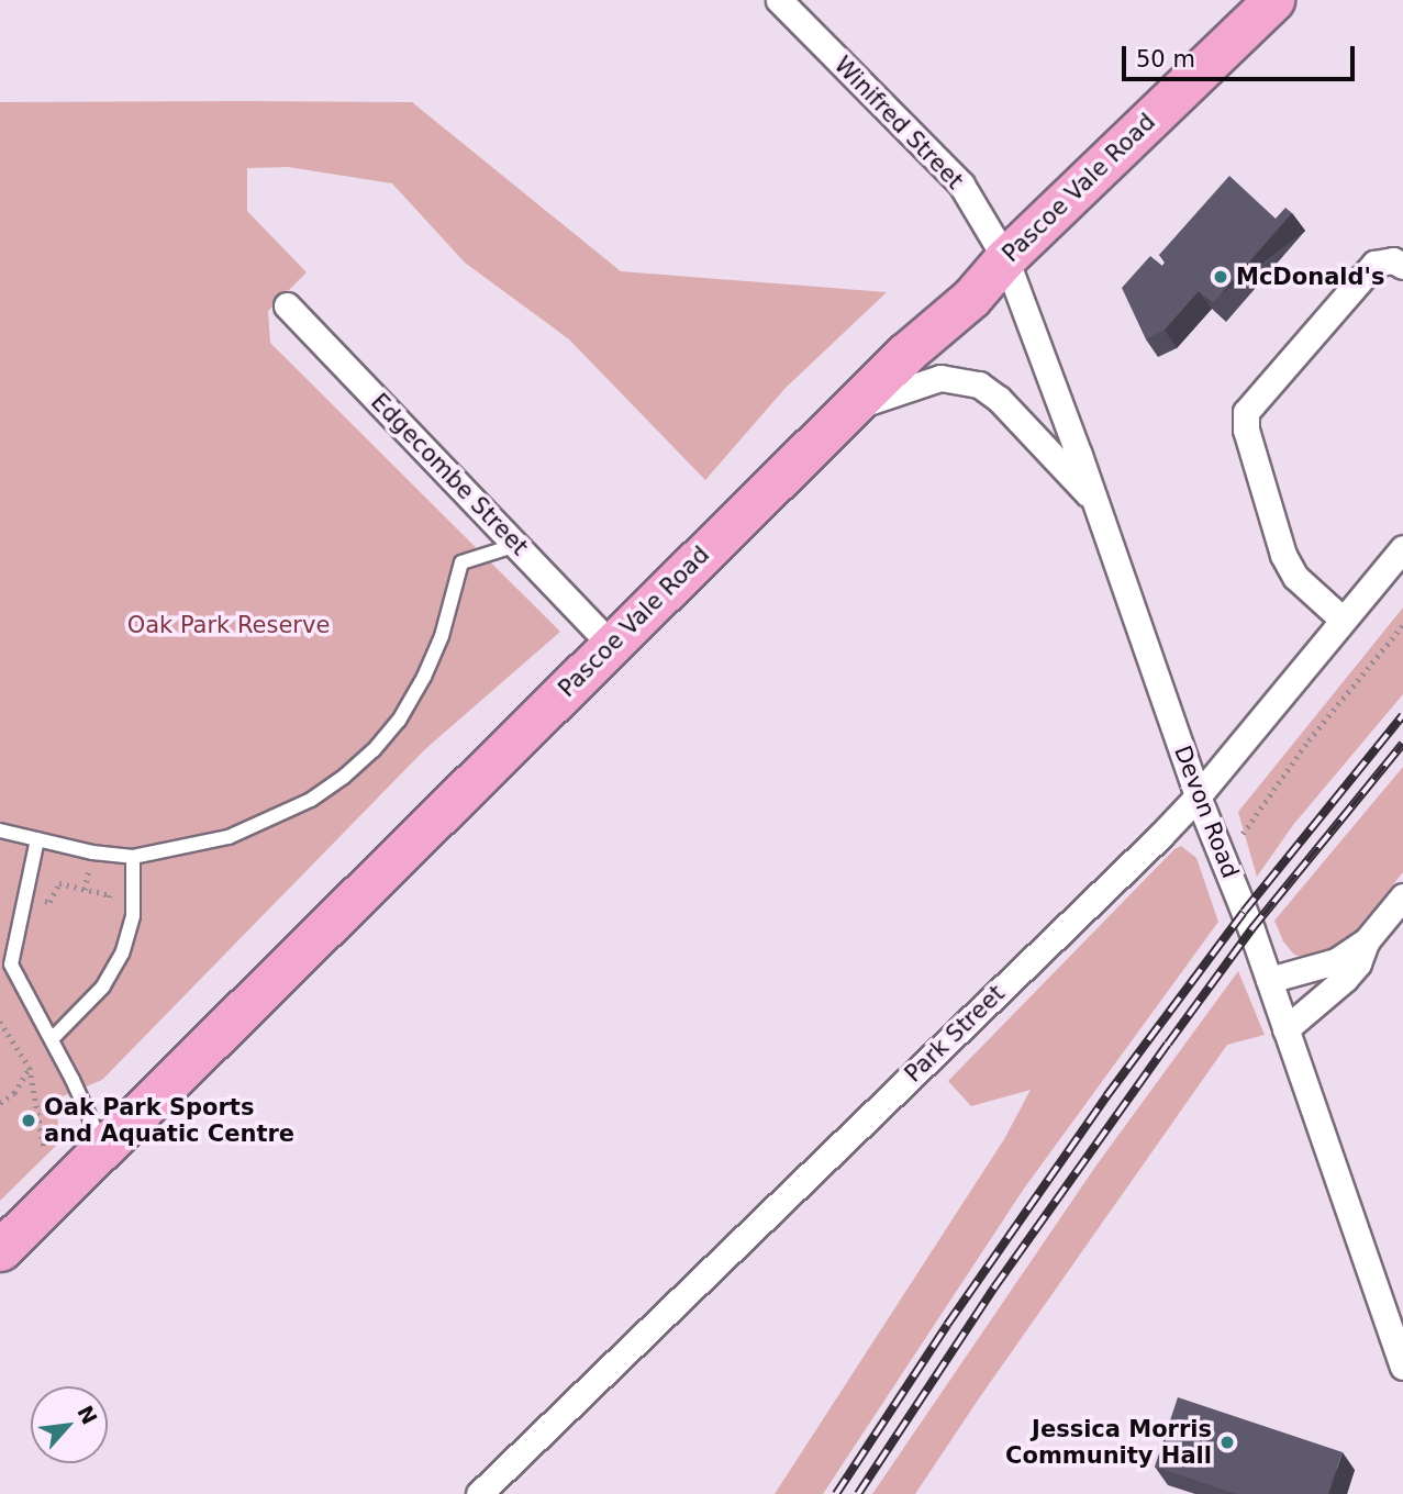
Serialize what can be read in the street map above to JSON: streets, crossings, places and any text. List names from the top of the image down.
{
  "streets": {
    "main road": ["Pascoe Vale Road"],
    "street": [
      "Winifred Street",
      "Edgecombe Street",
      "Devon Road",
      "Park Street"
    ]
  },
  "crossings": [
    ["Winifred Street", "Pascoe Vale Road"],
    ["Winifred Street", "Devon Road"],
    ["Pascoe Vale Road", "Edgecombe Street"],
    ["Pascoe Vale Road", "Devon Road"],
    ["Devon Road", "Park Street"]
  ],
  "parks": ["Oak Park Reserve"],
  "places": ["McDonald's", "Oak Park Sports and Aquatic Centre", "Jessica Morris Community Hall"],
  "scale_bar": "50 m",
  "north": "top right"
}
